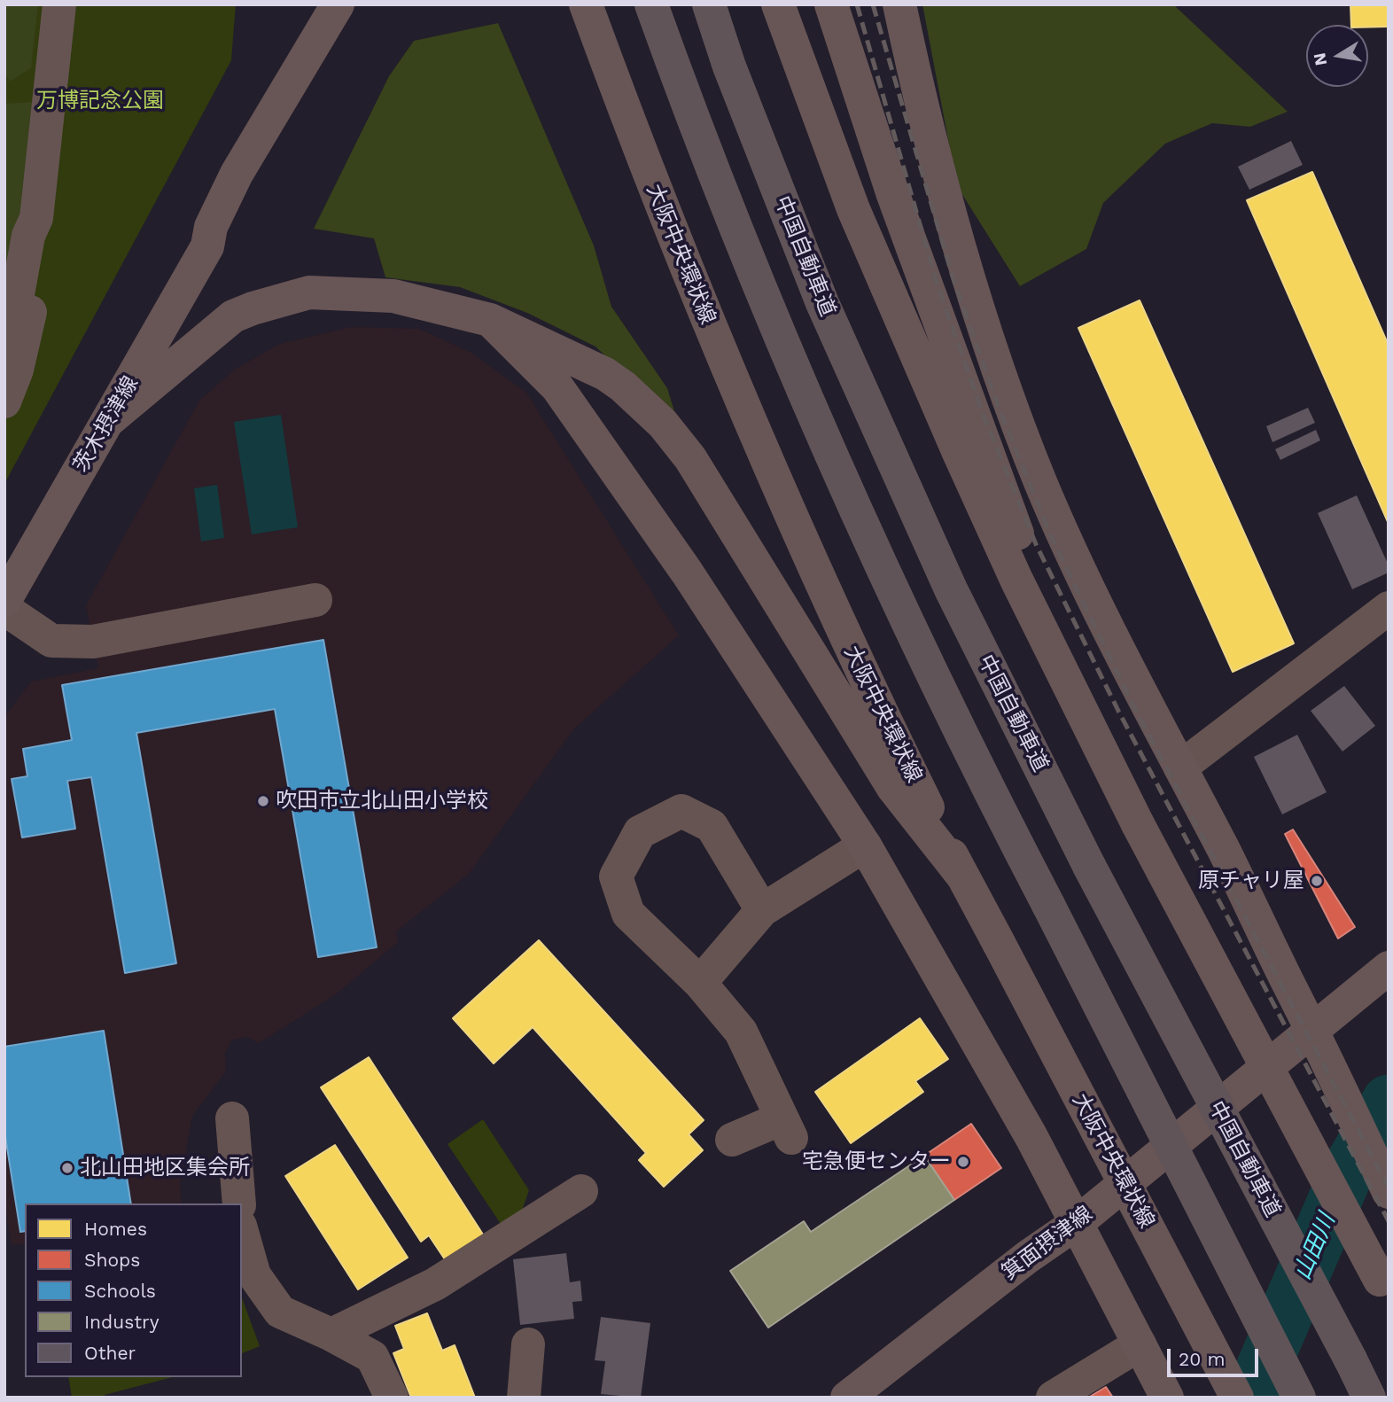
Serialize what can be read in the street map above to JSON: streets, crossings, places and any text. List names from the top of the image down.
{
  "streets": {
    "highway": ["中国自動車道"],
    "main road": ["大阪中央環状線", "茨木摂津線", "箕面摂津線"]
  },
  "water": ["山田川"],
  "parks": ["万博記念公園"],
  "places": [
    "吹田市立北山田小学校",
    "原チャリ屋",
    "宅急便センター",
    "北山田地区集会所"
  ],
  "legend": [
    "Homes",
    "Shops",
    "Schools",
    "Industry",
    "Other"
  ],
  "scale_bar": "20 m",
  "north": "left"
}
